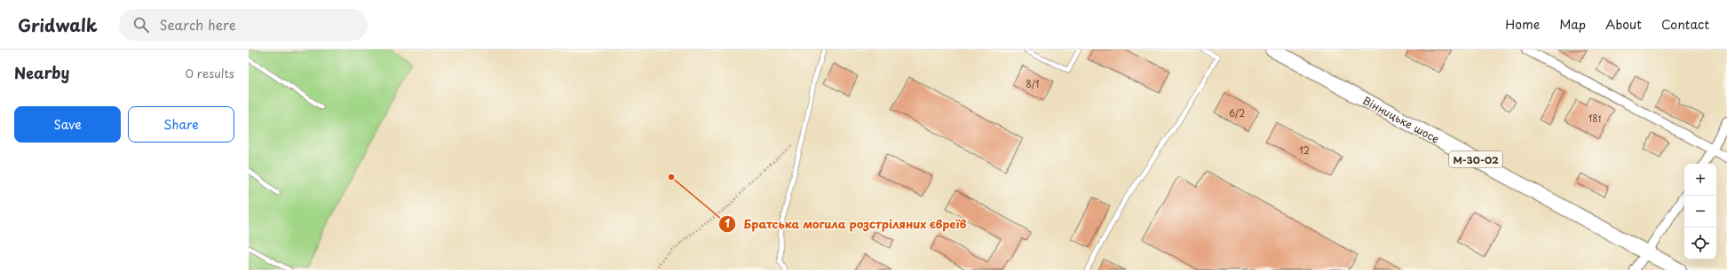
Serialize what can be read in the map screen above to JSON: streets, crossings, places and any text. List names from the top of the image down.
{
  "streets": {
    "main road": ["Вінницьке шосе", "М-30-02"]
  },
  "places": ["Братська могила розстріляних євреїв"],
  "house_numbers": [
    "8/1",
    "6/2",
    "181",
    "12"
  ],
  "page": {
    "header": "Gridwalk",
    "search": "Search here",
    "nav": [
      "Home",
      "Map",
      "About",
      "Contact"
    ],
    "heading": ["Nearby", "0 results"],
    "buttons": ["Save", "Share"],
    "map_buttons": ["+", "−"]
  }
}
